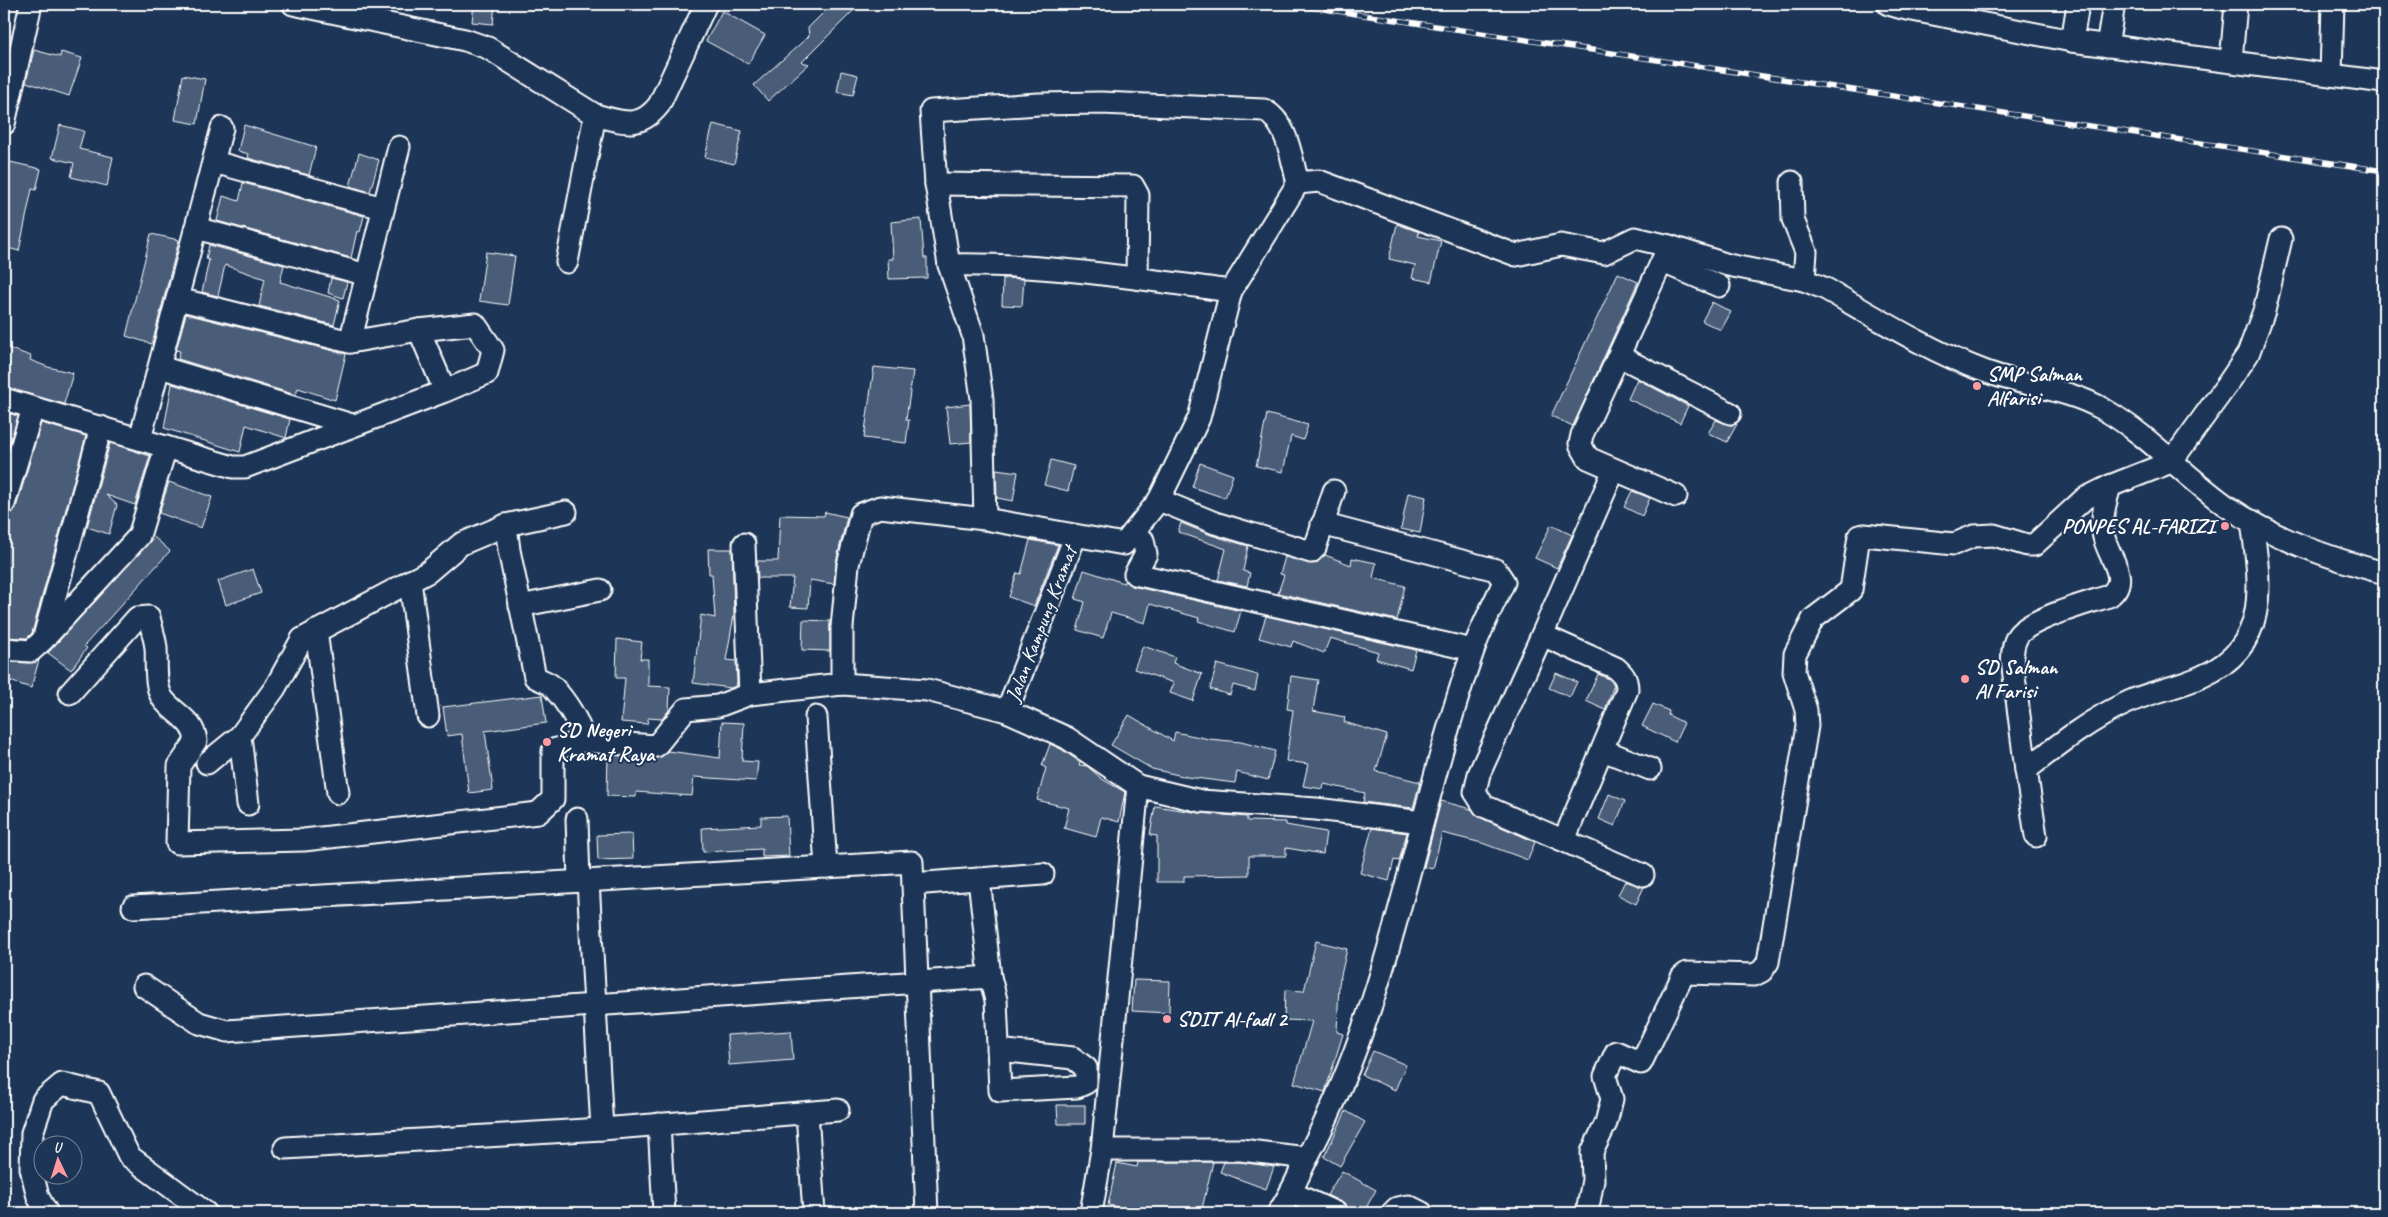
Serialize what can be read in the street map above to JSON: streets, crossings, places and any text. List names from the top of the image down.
{
  "streets": {
    "street": ["Jalan Kampung Kramat"]
  },
  "places": [
    "SMP Salman Alfarisi",
    "PONPES AL-FARIZI",
    "SD Salman Al Farisi",
    "SD Negeri Kramat Raya",
    "SDIT Al-fadl 2"
  ],
  "north": "top"
}
